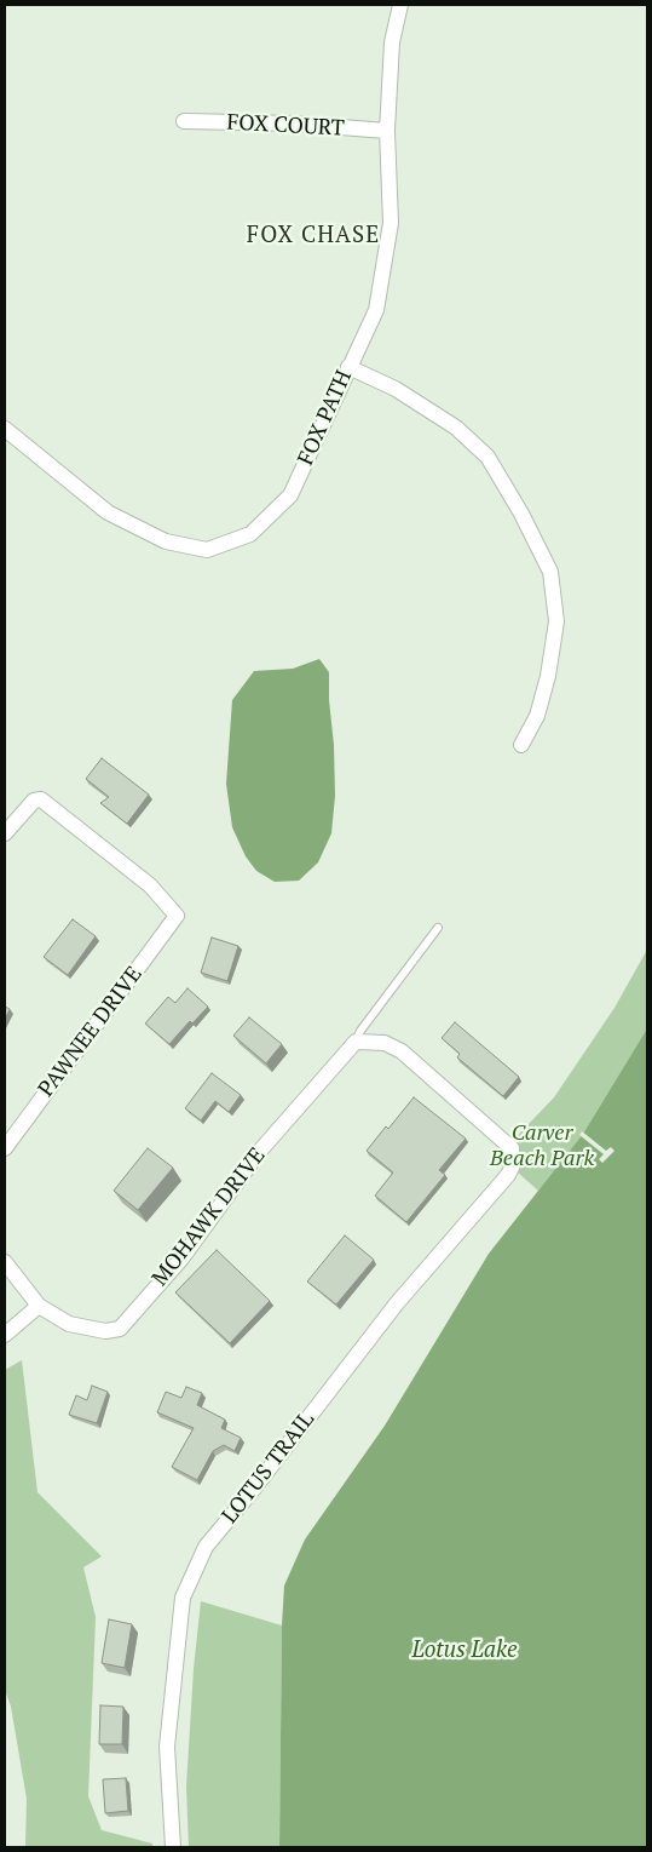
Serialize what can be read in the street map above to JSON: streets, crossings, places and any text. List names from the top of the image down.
{
  "streets": {
    "street": [
      "FOX COURT",
      "FOX PATH",
      "PAWNEE DRIVE",
      "MOHAWK DRIVE",
      "LOTUS TRAIL"
    ]
  },
  "crossings": [
    ["FOX COURT", "FOX PATH"],
    ["MOHAWK DRIVE", "LOTUS TRAIL"]
  ],
  "districts": ["FOX CHASE"],
  "water": ["Lotus Lake"],
  "parks": ["Carver Beach Park"]
}
